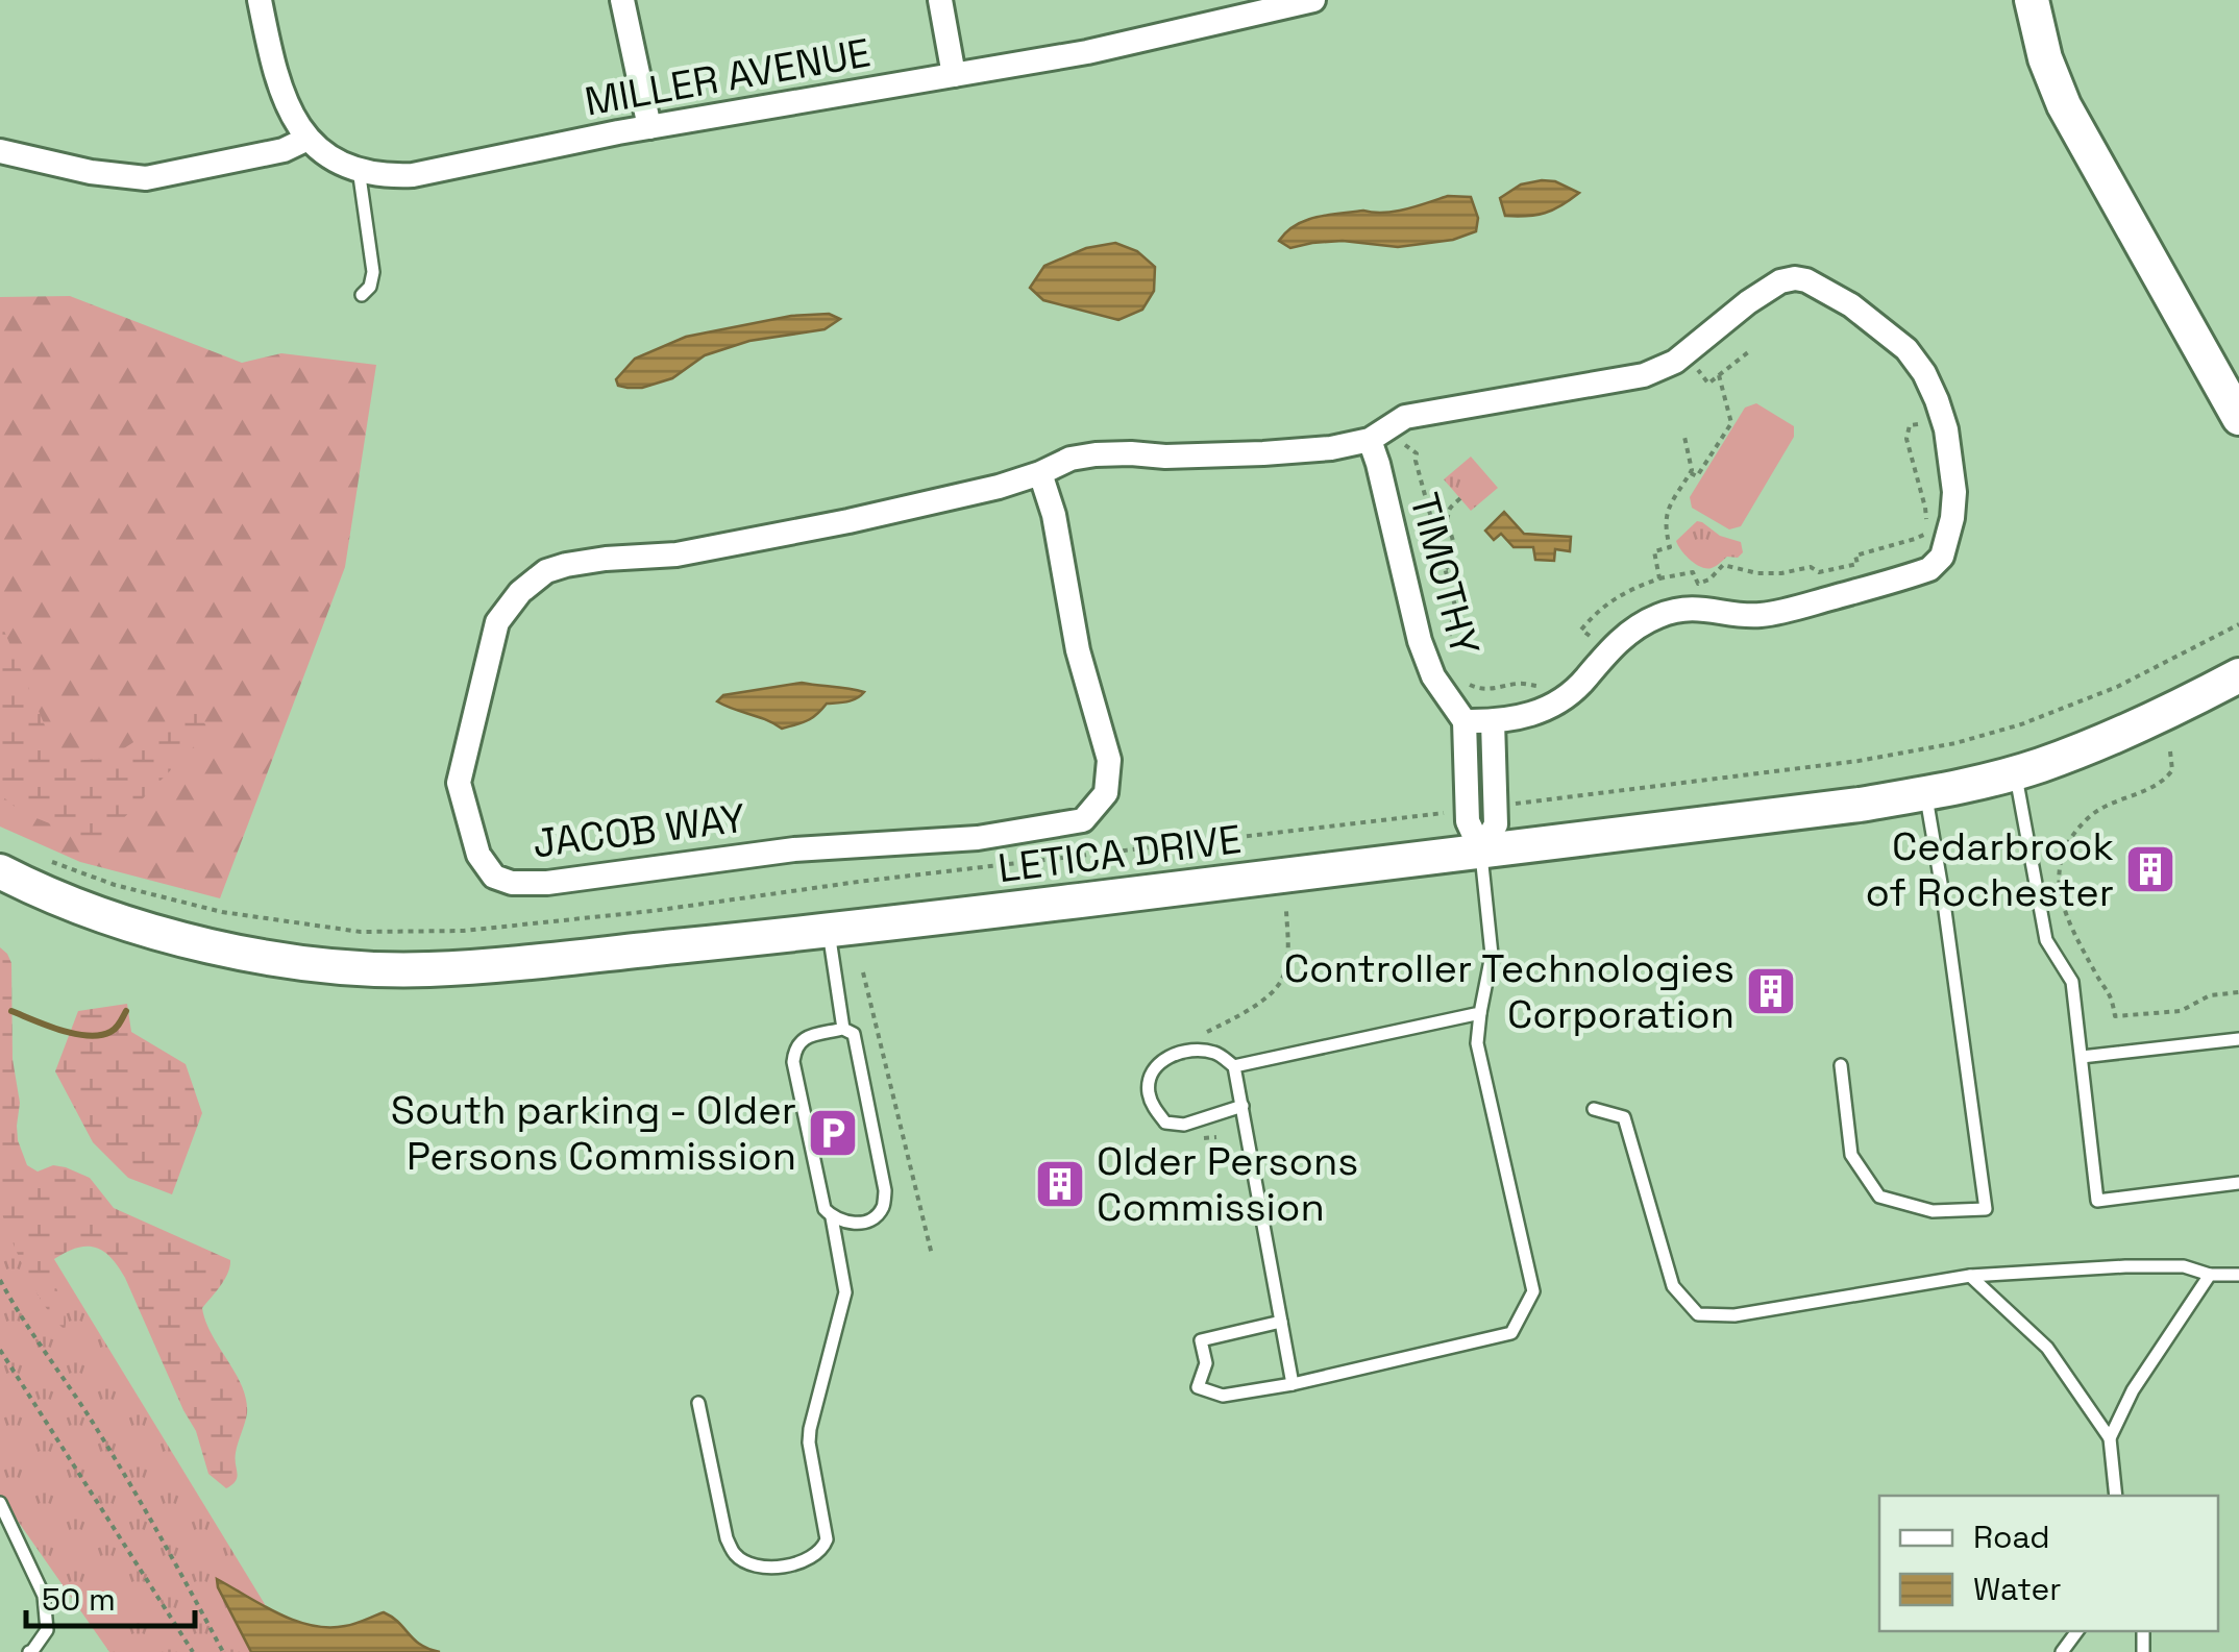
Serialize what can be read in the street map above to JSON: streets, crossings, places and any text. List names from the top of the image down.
{
  "streets": {
    "street": [
      "MILLER AVENUE",
      "TIMOTHY",
      "JACOB WAY",
      "LETICA DRIVE"
    ]
  },
  "crossings": [
    ["TIMOTHY", "JACOB WAY"]
  ],
  "places": {
    "building": ["Cedarbrook of Rochester", "Controller Technologies Corporation", "Older Persons Commission"],
    "parking": ["South parking - Older Persons Commission"]
  },
  "legend": ["Road", "Water"],
  "scale_bar": "50 m"
}
